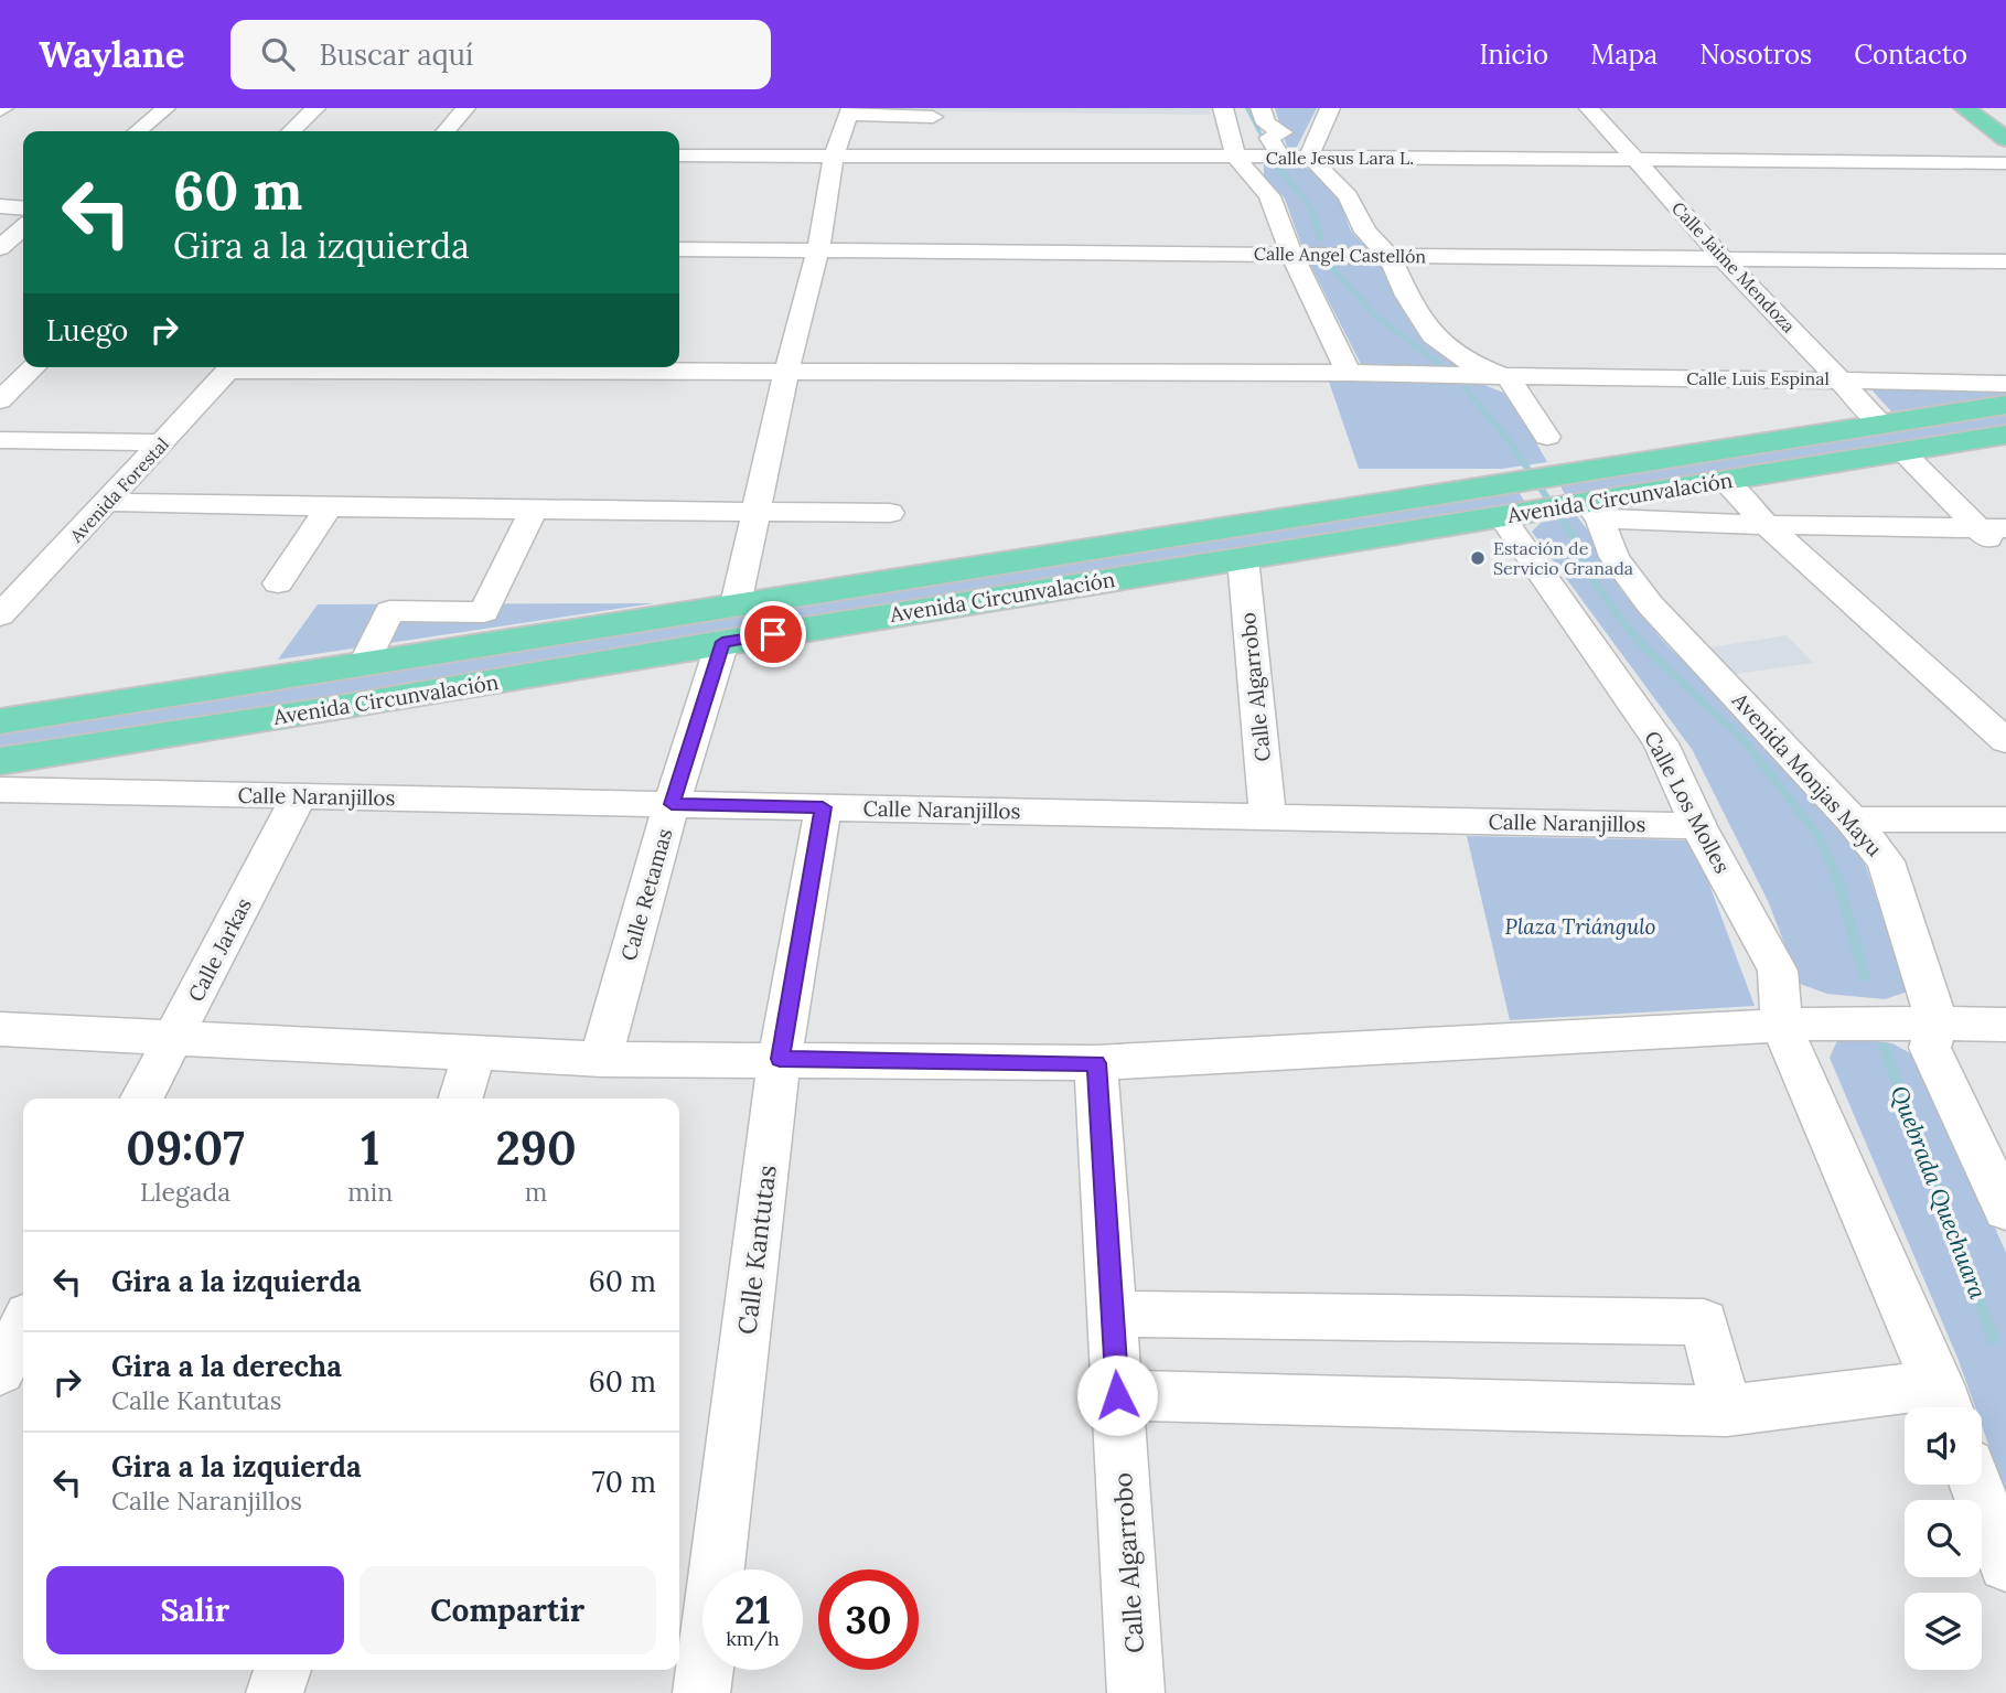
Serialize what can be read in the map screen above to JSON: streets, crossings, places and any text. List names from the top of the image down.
{
  "streets": {
    "main road": ["Avenida Circunvalación"],
    "street": [
      "Calle Jesus Lara L.",
      "Calle Angel Castellón",
      "Calle Jaime Mendoza",
      "Calle Luis Espinal",
      "Avenida Forestal",
      "Calle Algarrobo",
      "Avenida Monjas Mayu",
      "Calle Naranjillos",
      "Calle Los Molles",
      "Calle Retamas",
      "Calle Jarkas",
      "Calle Kantutas"
    ]
  },
  "crossings": [
    ["Calle Jesus Lara L.", "Calle Jaime Mendoza"],
    ["Calle Angel Castellón", "Calle Jaime Mendoza"],
    ["Calle Jaime Mendoza", "Calle Luis Espinal"],
    ["Calle Jaime Mendoza", "Avenida Circunvalación"],
    ["Avenida Circunvalación", "Calle Algarrobo"],
    ["Avenida Circunvalación", "Avenida Monjas Mayu"],
    ["Avenida Circunvalación", "Calle Los Molles"],
    ["Avenida Circunvalación", "Calle Retamas"],
    ["Calle Algarrobo", "Calle Naranjillos"],
    ["Calle Naranjillos", "Calle Los Molles"],
    ["Calle Naranjillos", "Calle Retamas"],
    ["Calle Naranjillos", "Calle Jarkas"],
    ["Calle Naranjillos", "Calle Kantutas"]
  ],
  "water": ["Quebrada Quechuara"],
  "parks": ["Plaza Triángulo"],
  "places": ["Estación de Servicio Granada"],
  "page": {
    "header": "Waylane",
    "search": "Buscar aquí",
    "nav": [
      "Inicio",
      "Mapa",
      "Nosotros",
      "Contacto"
    ],
    "turn": ["60 m", "Gira a la izquierda"],
    "then": "Luego",
    "eta": [
      "09:07",
      "Llegada",
      "1",
      "min",
      "290",
      "m"
    ],
    "list": [
      {
        "name": "Gira a la izquierda",
        "value": "60 m"
      },
      {
        "name": "Gira a la derecha",
        "note": "Calle Kantutas",
        "value": "60 m"
      },
      {
        "name": "Gira a la izquierda",
        "note": "Calle Naranjillos",
        "value": "70 m"
      }
    ],
    "buttons": ["Salir", "Compartir"],
    "speed": "21 km/h",
    "limit": "30"
  }
}
